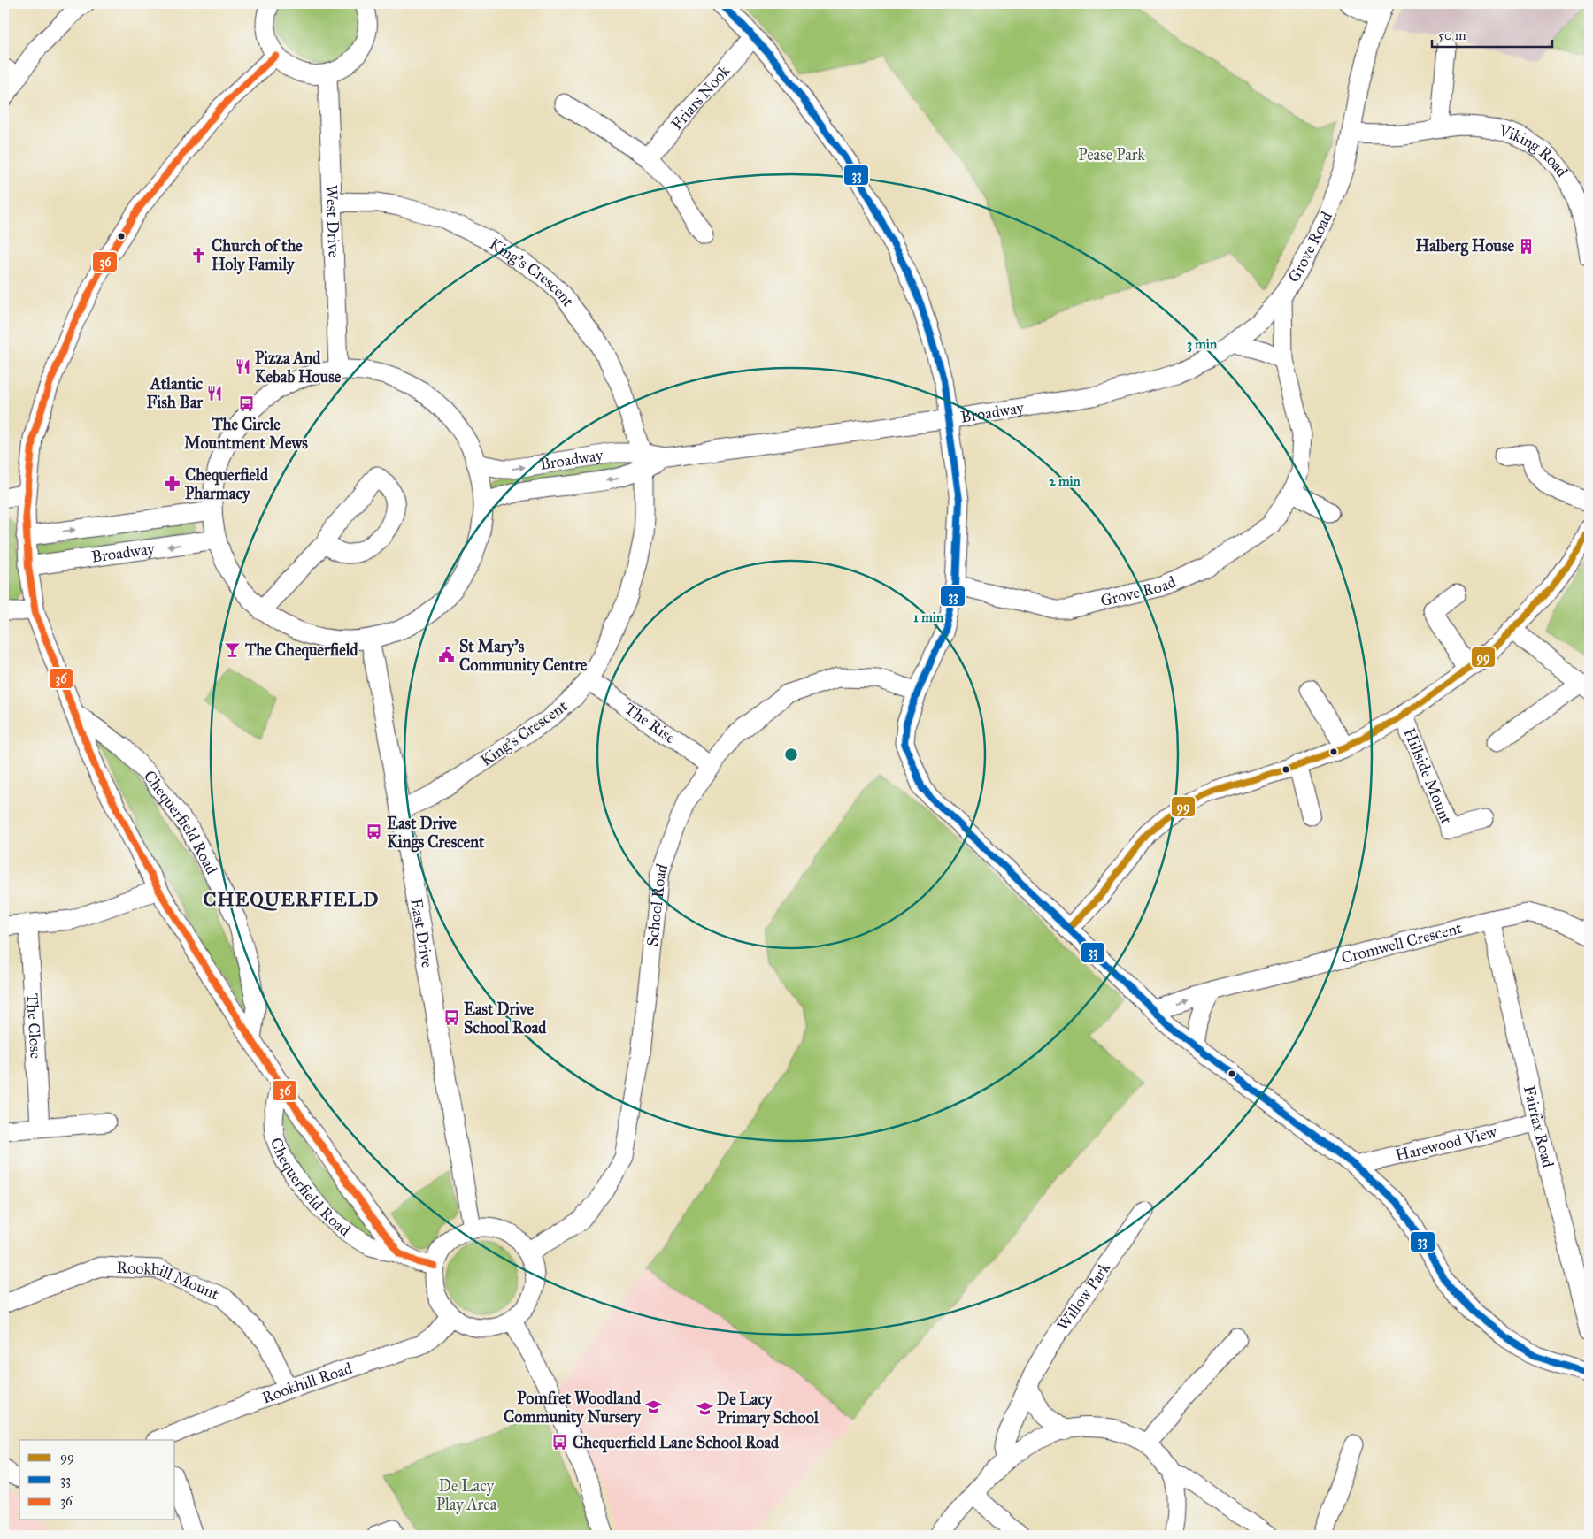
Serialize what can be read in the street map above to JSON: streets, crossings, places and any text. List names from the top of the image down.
{
  "streets": {
    "street": [
      "Friars Nook",
      "Viking Road",
      "West Drive",
      "Grove Road",
      "King's Crescent",
      "Broadway",
      "The Rise",
      "Hillside Mount",
      "Chequerfield Road",
      "School Road",
      "East Drive",
      "Cromwell Crescent",
      "The Close",
      "Fairfax Road",
      "Harewood View",
      "Rookhill Mount",
      "Willow Park",
      "Rookhill Road"
    ]
  },
  "crossings": [
    ["Viking Road", "Grove Road"],
    ["West Drive", "King's Crescent"],
    ["Grove Road", "Broadway"],
    ["King's Crescent", "Broadway"],
    ["King's Crescent", "The Rise"],
    ["King's Crescent", "East Drive"],
    ["Broadway", "Chequerfield Road"],
    ["The Rise", "School Road"],
    ["Chequerfield Road", "School Road"],
    ["Chequerfield Road", "East Drive"],
    ["Chequerfield Road", "Rookhill Road"],
    ["School Road", "East Drive"],
    ["School Road", "Rookhill Road"],
    ["East Drive", "Rookhill Road"],
    ["Cromwell Crescent", "Fairfax Road"],
    ["Fairfax Road", "Harewood View"],
    ["Rookhill Mount", "Rookhill Road"]
  ],
  "districts": ["CHEQUERFIELD"],
  "parks": ["Pease Park", "De Lacy Play Area"],
  "places": {
    "building": ["Halberg House"],
    "church": ["Church of the Holy Family"],
    "restaurant": ["Pizza And Kebab House", "Atlantic Fish Bar"],
    "bus stop": [
      "The Circle Mountment Mews",
      "East Drive Kings Crescent",
      "East Drive School Road",
      "Chequerfield Lane School Road"
    ],
    "pharmacy": ["Chequerfield Pharmacy"],
    "bar": ["The Chequerfield"],
    "public building": ["St Mary's Community Centre"],
    "school or university": ["Pomfret Woodland Community Nursery", "De Lacy Primary School"]
  },
  "lines": ["transit line 33", "transit line 36", "transit line 99"],
  "legend": ["99", "33", "36"],
  "scale_bar": "50 m",
  "rings": ["3 min", "2 min", "1 min"]
}
